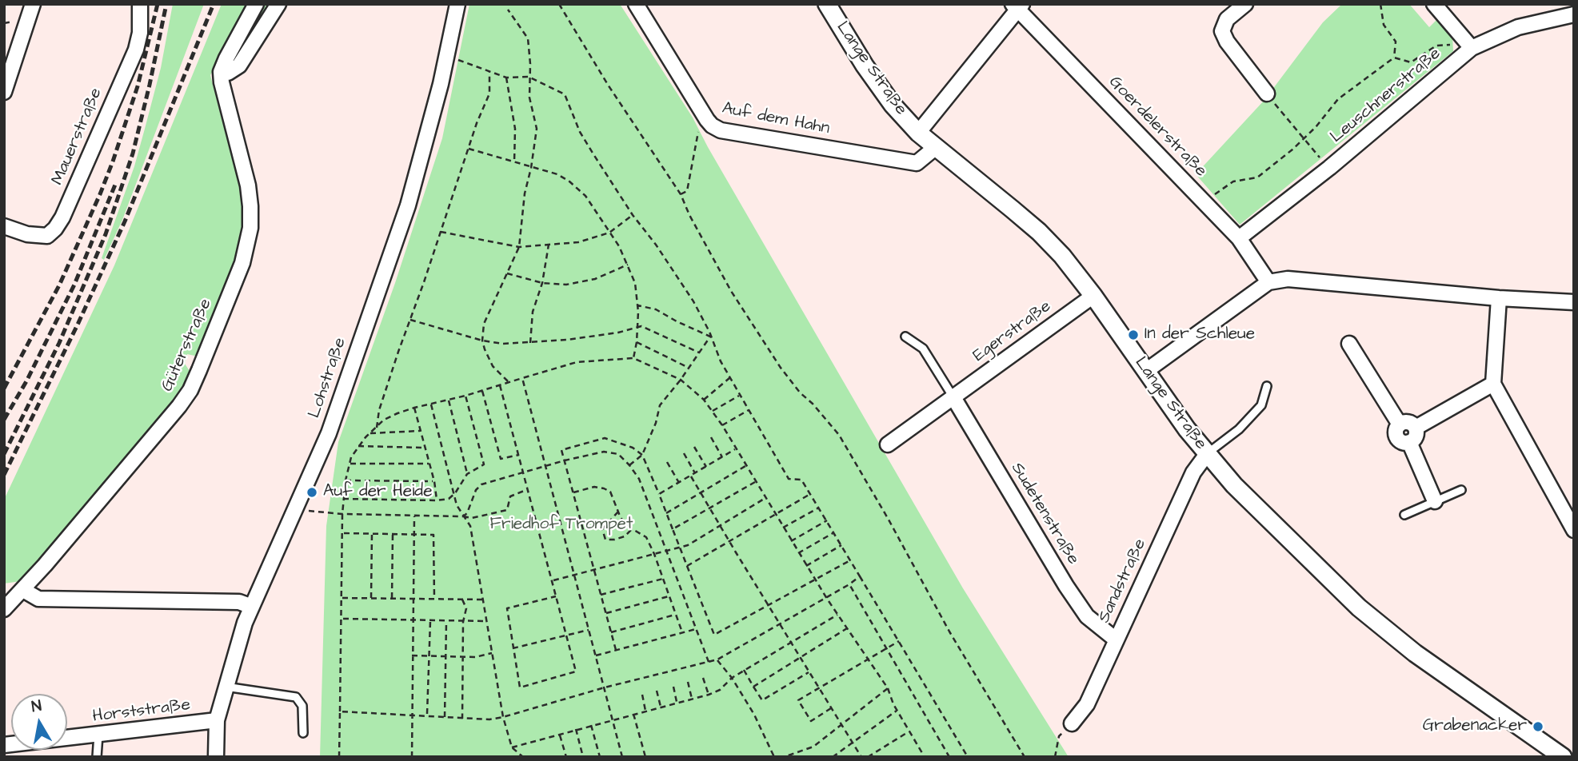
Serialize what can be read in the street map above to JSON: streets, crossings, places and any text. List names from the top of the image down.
{
  "streets": {
    "street": [
      "Lange Straße",
      "Leuschnerstraße",
      "Auf dem Hahn",
      "Goerdelerstraße",
      "Mauerstraße",
      "Egerstraße",
      "Güterstraße",
      "Lohstraße",
      "Sudetenstraße",
      "Sandstraße",
      "Horststraße"
    ]
  },
  "crossings": [
    ["Lange Straße", "Auf dem Hahn"],
    ["Lange Straße", "Egerstraße"],
    ["Lange Straße", "Sandstraße"],
    ["Leuschnerstraße", "Goerdelerstraße"],
    ["Egerstraße", "Sudetenstraße"],
    ["Lohstraße", "Horststraße"],
    ["Sudetenstraße", "Sandstraße"]
  ],
  "parks": ["Friedhof Trompet"],
  "places": ["In der Schleue", "Auf der Heide", "Grabenacker"],
  "north": "top"
}
